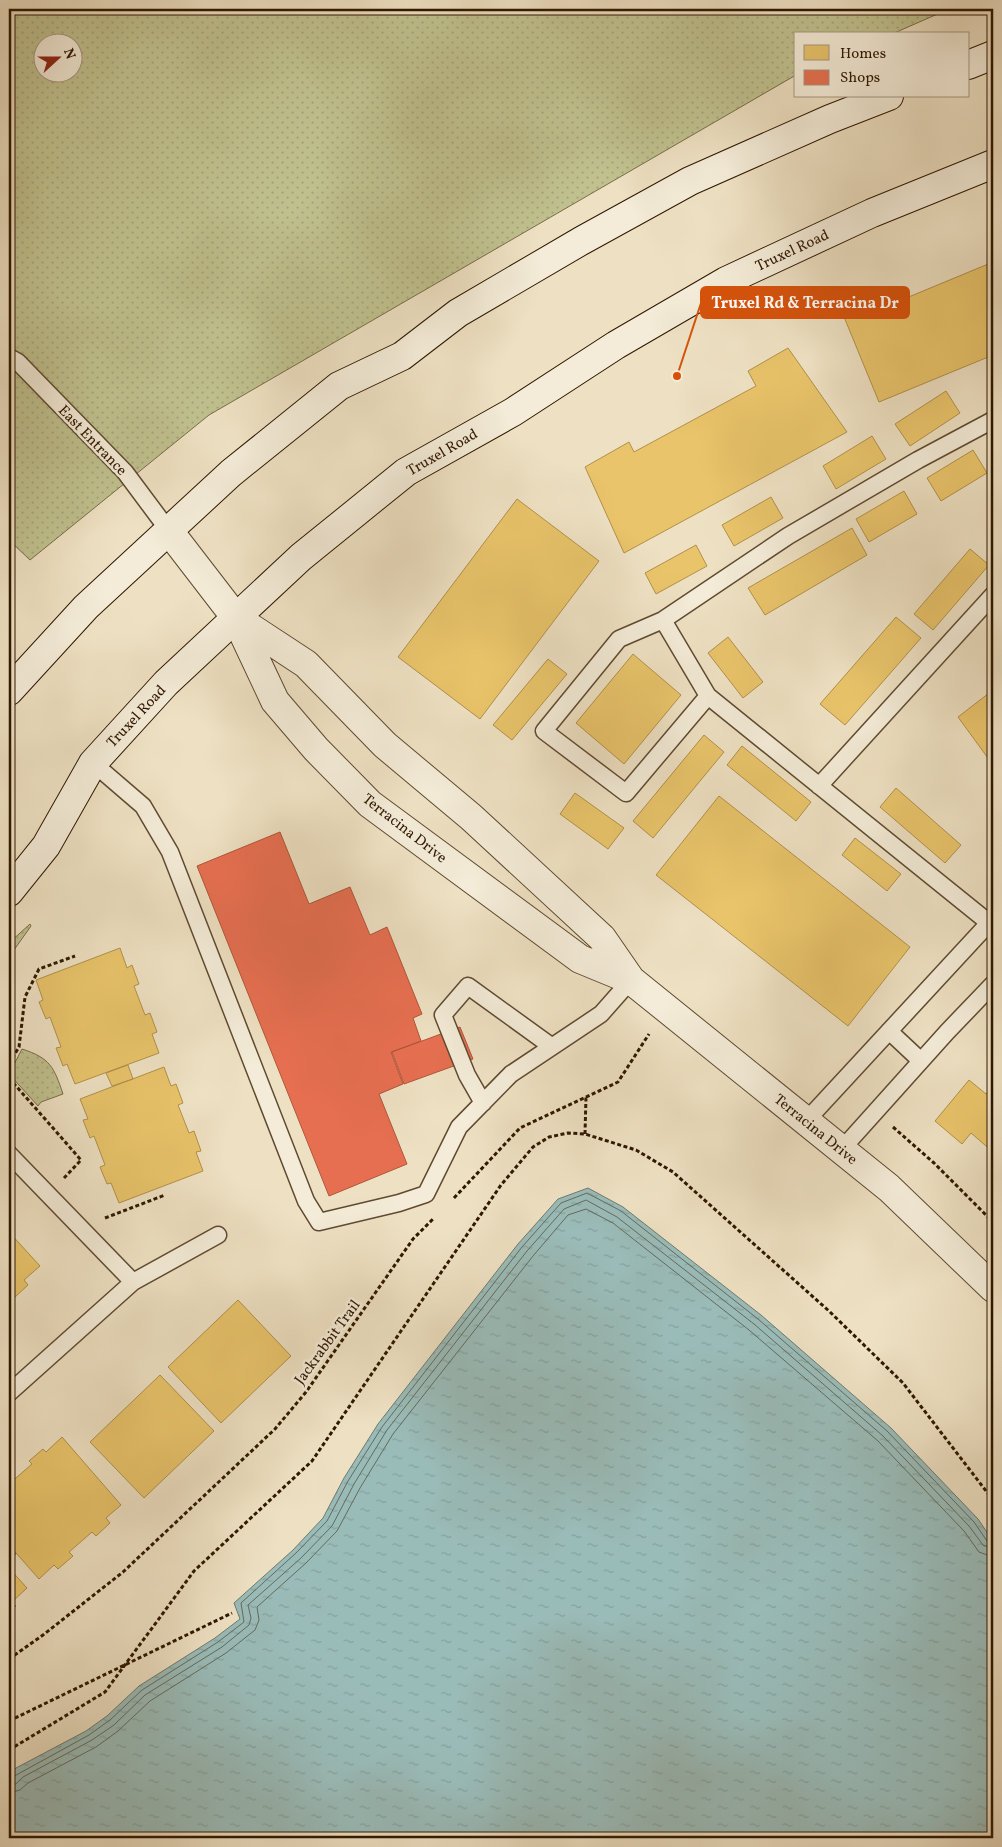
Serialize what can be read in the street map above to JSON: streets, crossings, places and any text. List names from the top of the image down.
{
  "streets": {
    "main road": ["Truxel Road", "Terracina Drive"],
    "lane": ["East Entrance"],
    "path": ["Jackrabbit Trail"]
  },
  "crossings": [
    ["Truxel Road", "Terracina Drive"],
    ["East Entrance", "Terracina Drive"]
  ],
  "places": ["Truxel Rd & Terracina Dr"],
  "legend": ["Homes", "Shops"],
  "north": "right"
}
